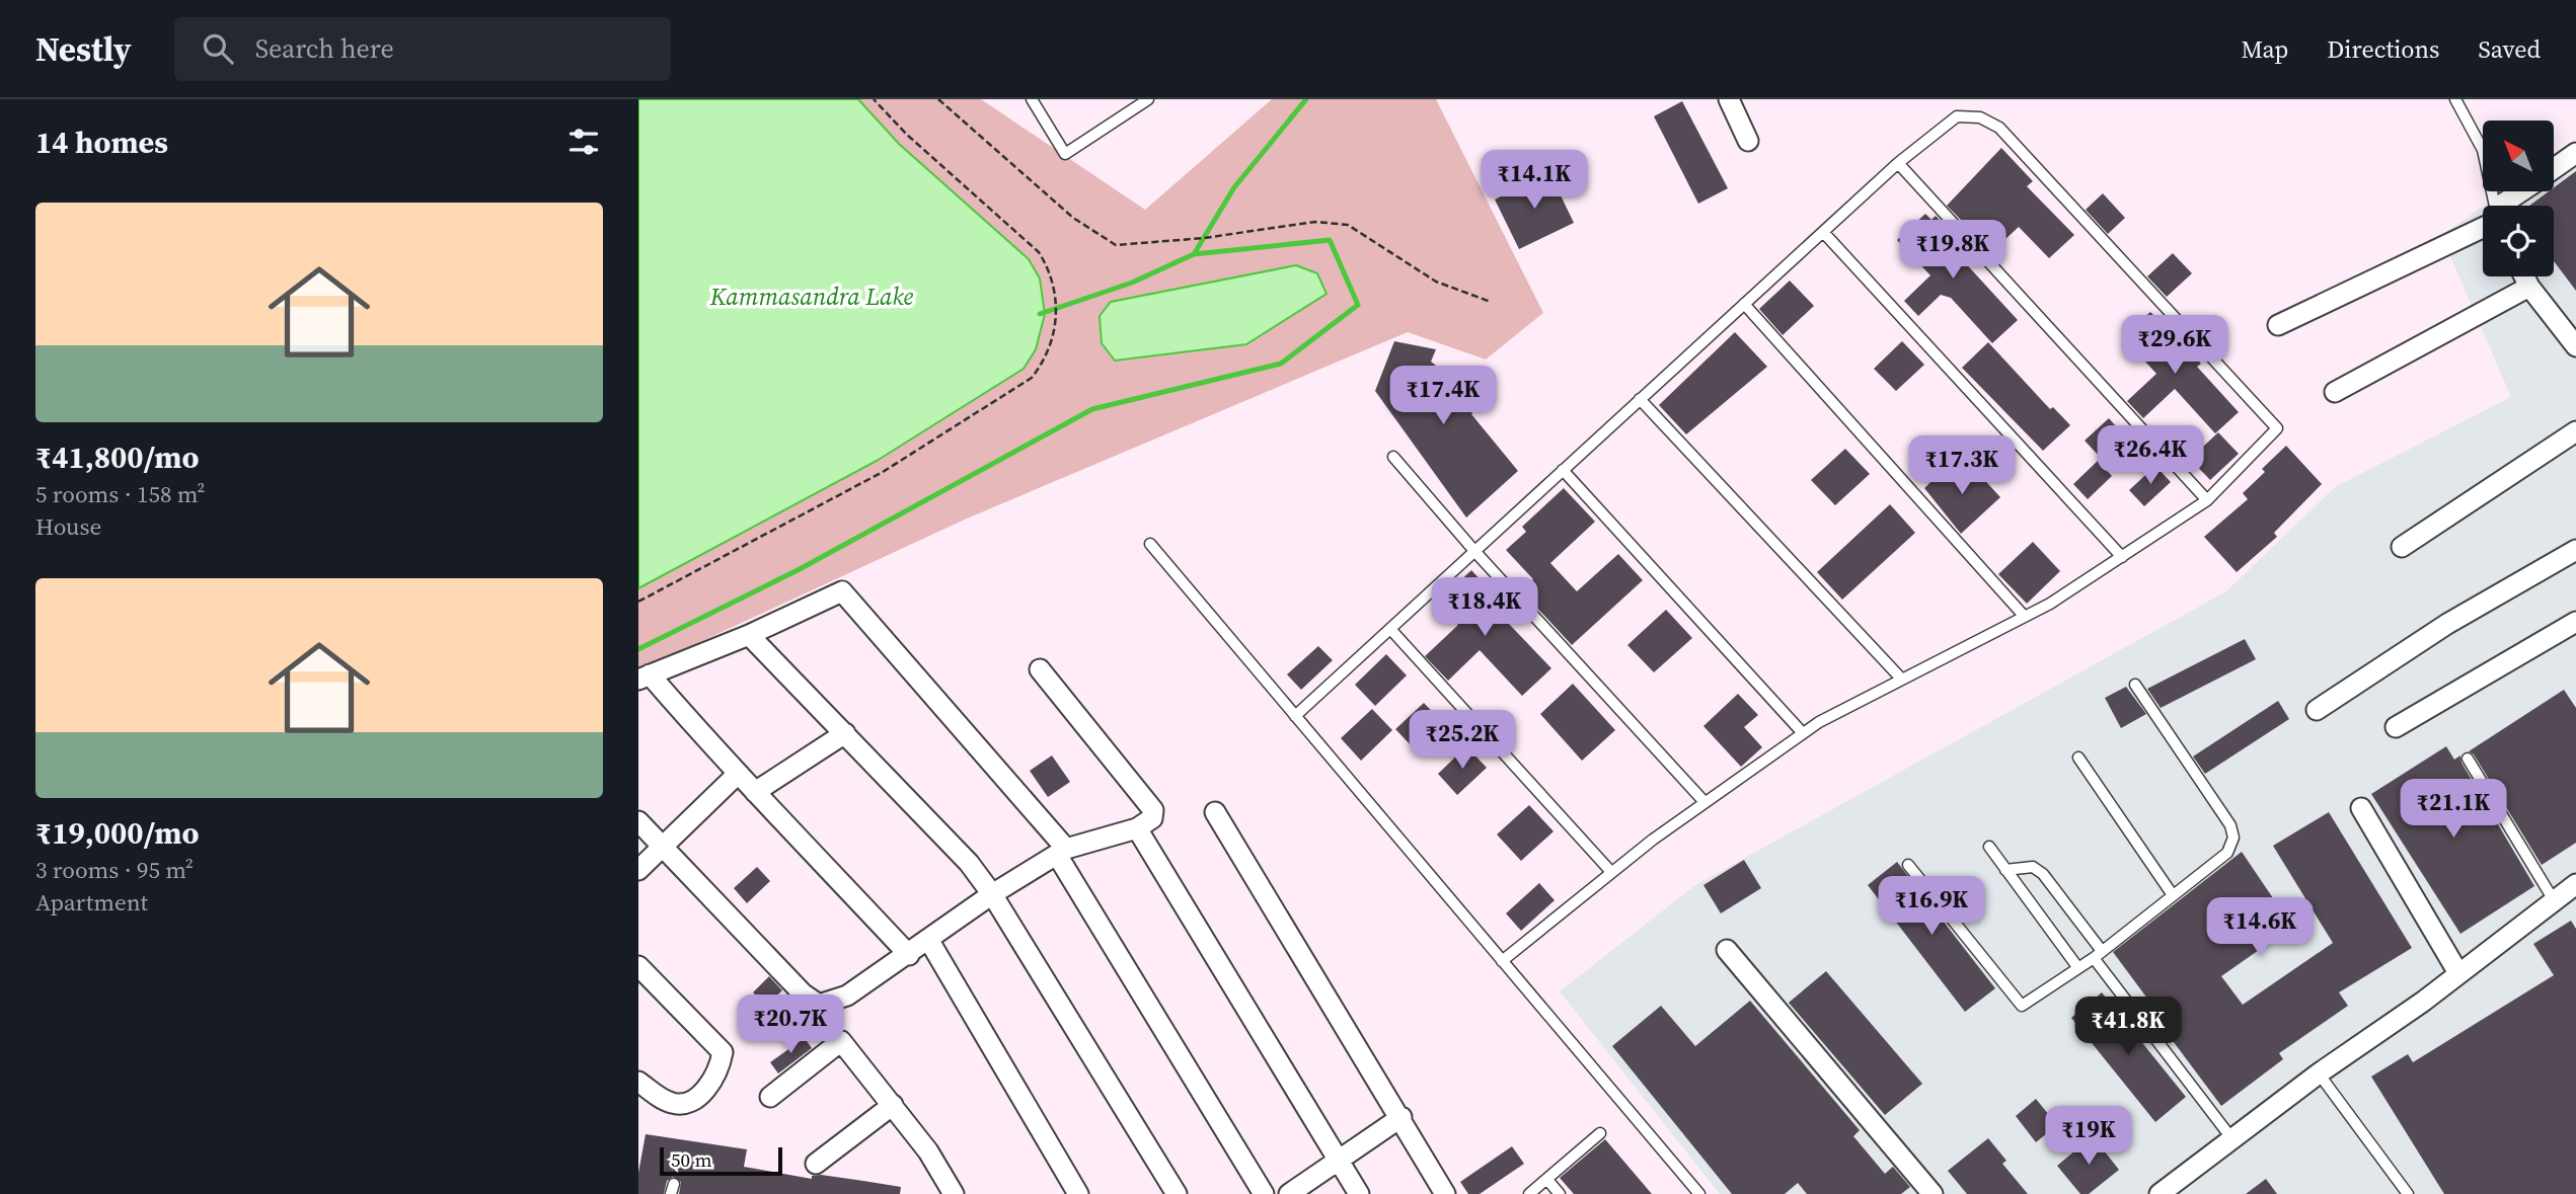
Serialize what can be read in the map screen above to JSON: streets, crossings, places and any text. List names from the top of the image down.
{
  "water": ["Kammasandra Lake"],
  "scale_bar": "50 m",
  "north": "top left",
  "page": {
    "header": "Nestly",
    "search": "Search here",
    "nav": ["Map", "Directions", "Saved"],
    "heading": "14 homes",
    "price": [
      "₹14.1K",
      "₹19.8K",
      "₹29.6K",
      "₹17.4K",
      "₹26.4K",
      "₹17.3K",
      "₹18.4K",
      "₹25.2K",
      "₹21.1K",
      "₹16.9K",
      "₹14.6K",
      "₹20.7K",
      "₹41.8K",
      "₹19K"
    ],
    "list": [
      {
        "name": "₹41,800/mo",
        "note": "5 rooms · 158 m² · House"
      },
      {
        "name": "₹19,000/mo",
        "note": "3 rooms · 95 m² · Apartment"
      }
    ],
    "scale": "50 m"
  }
}
